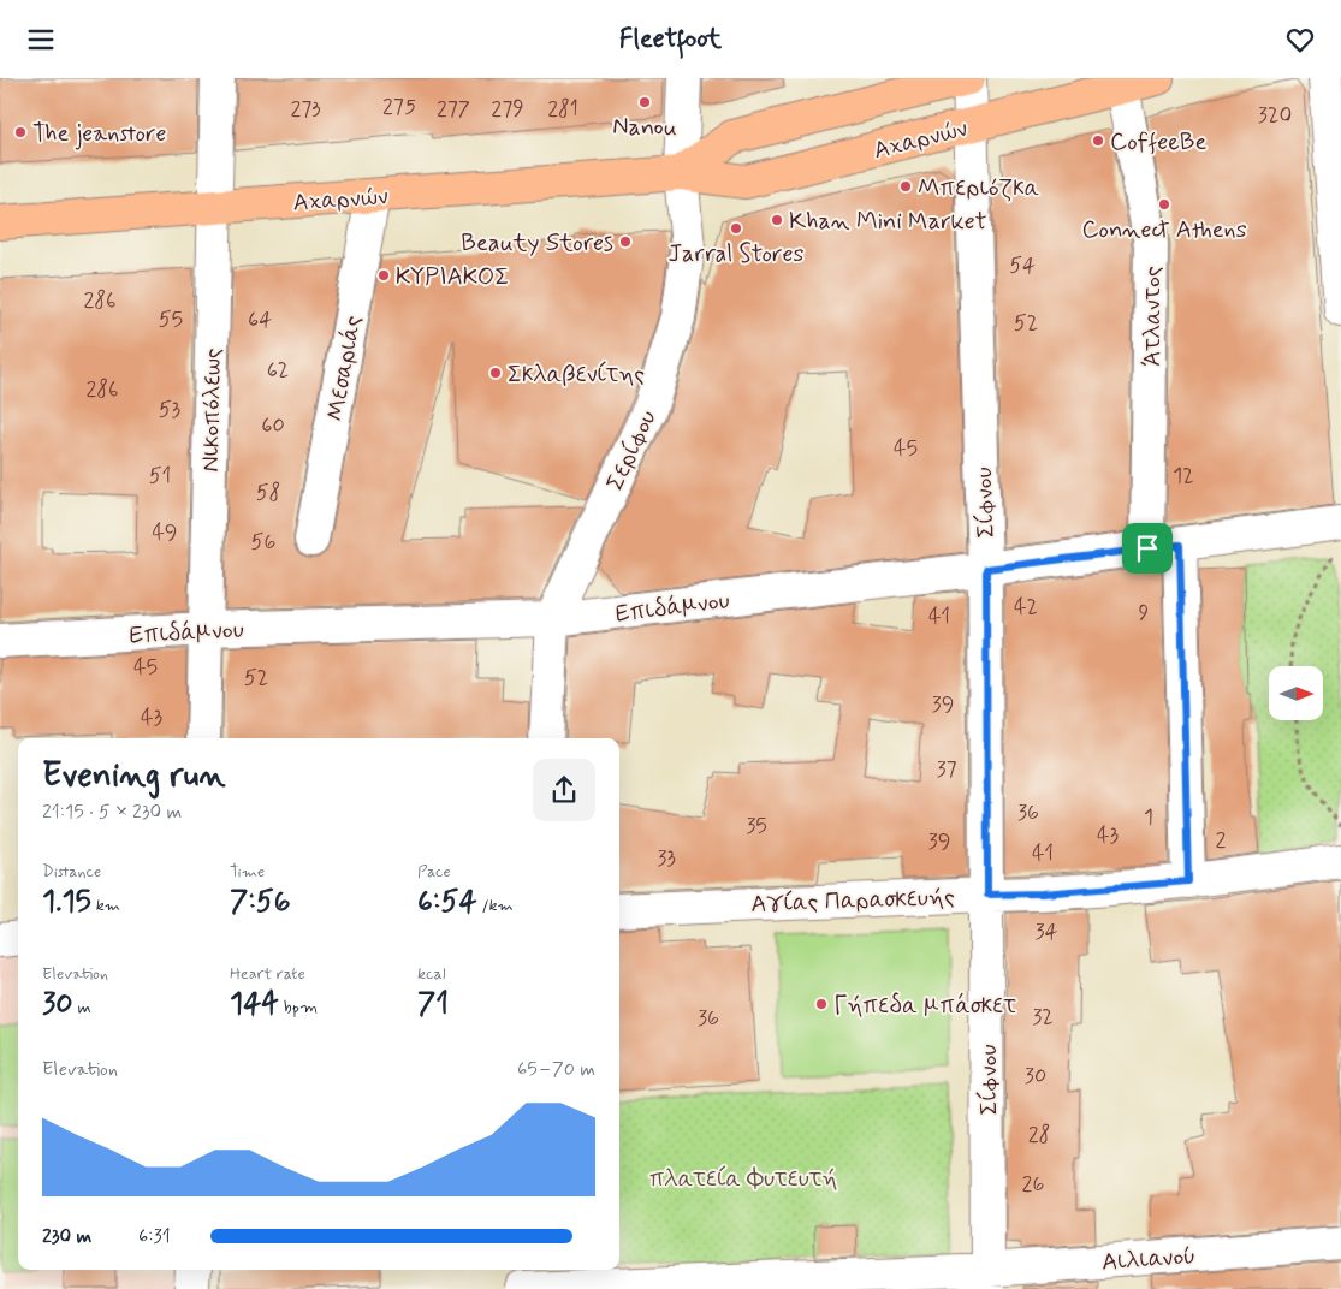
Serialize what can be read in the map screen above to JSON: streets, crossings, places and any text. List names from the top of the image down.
{
  "streets": {
    "main road": ["Αχαρνών"],
    "street": [
      "Άτλαντος",
      "Μεσαριάς",
      "Νικοπόλεως",
      "Σερίφου",
      "Σίφνου",
      "Επιδάμνου",
      "Αγίας Παρασκευής",
      "Αιλιανού"
    ]
  },
  "crossings": [
    ["Αχαρνών", "Άτλαντος"],
    ["Αχαρνών", "Μεσαριάς"],
    ["Αχαρνών", "Νικοπόλεως"],
    ["Αχαρνών", "Σερίφου"],
    ["Αχαρνών", "Σίφνου"],
    ["Άτλαντος", "Επιδάμνου"],
    ["Νικοπόλεως", "Επιδάμνου"],
    ["Σερίφου", "Επιδάμνου"],
    ["Σίφνου", "Επιδάμνου"],
    ["Σίφνου", "Αγίας Παρασκευής"],
    ["Σίφνου", "Αιλιανού"]
  ],
  "parks": ["πλατεία Φυτευτή"],
  "places": [
    "Nanou",
    "The jeanstore",
    "CoffeeBe",
    "Μπεριόζκα",
    "Connect Athens",
    "Khan Mini Market",
    "Jarral Stores",
    "Beauty Stores",
    "ΚΥΡΙΑΚΟΣ",
    "Σκλαβενίτης",
    "Γήπεδα μπάσκετ"
  ],
  "house_numbers": [
    "275",
    "273",
    "277",
    "279",
    "281",
    "320",
    "54",
    "286",
    "55",
    "64",
    "52",
    "62",
    "286",
    "53",
    "60",
    "45",
    "51",
    "12",
    "58",
    "49",
    "56",
    "42",
    "9",
    "41",
    "45",
    "52",
    "39",
    "43",
    "37",
    "36",
    "1",
    "35",
    "43",
    "2",
    "39",
    "41",
    "33",
    "34",
    "32",
    "36",
    "30",
    "28",
    "26"
  ],
  "north": "right",
  "page": {
    "header": "Fleetfoot",
    "heading": ["Evening run", "21:15 · 5 × 230 m"],
    "stats": [
      ["Distance", "1.15 km"],
      ["Time", "7:56"],
      ["Pace", "6:54 /km"],
      ["Elevation", "30 m"],
      ["Heart rate", "144 bpm"],
      ["kcal", "71"]
    ],
    "chart": ["Elevation", "65–70 m"],
    "list": [
      {
        "name": "230 m",
        "note": "6:31"
      }
    ]
  }
}
